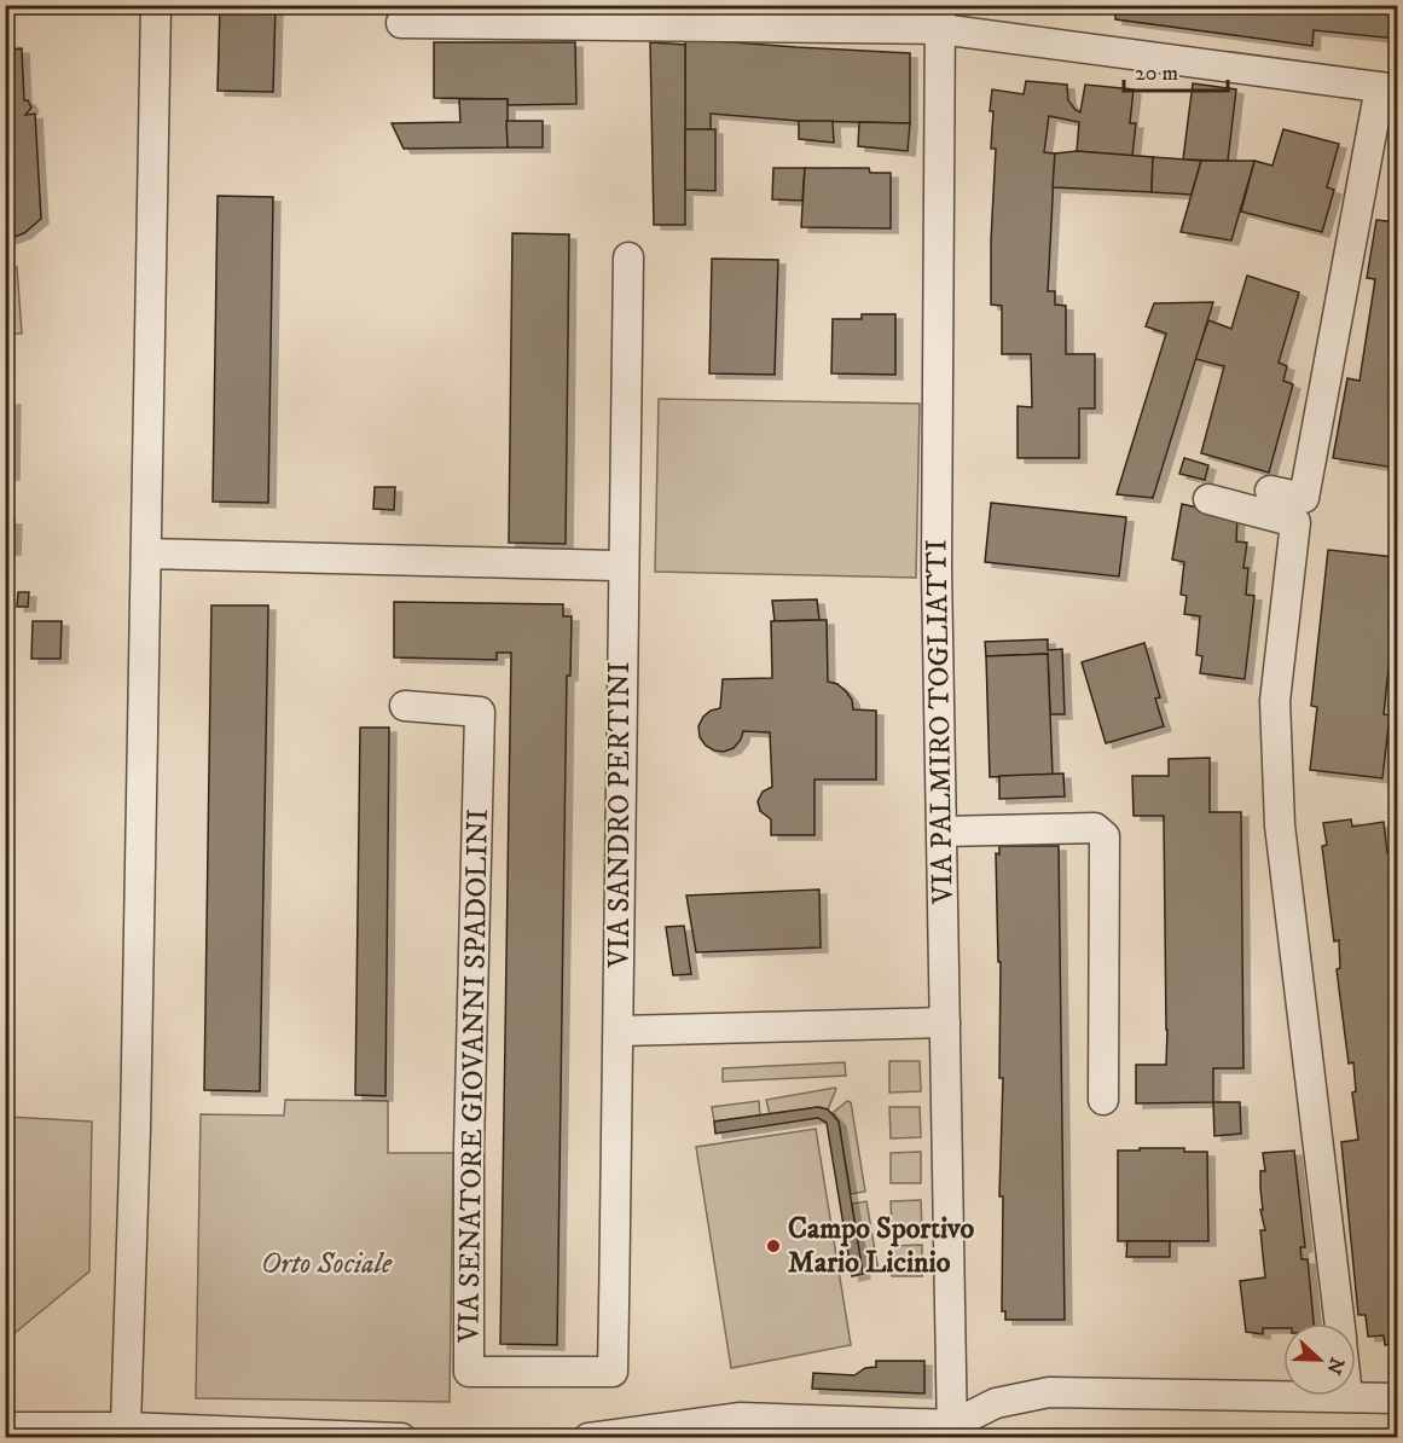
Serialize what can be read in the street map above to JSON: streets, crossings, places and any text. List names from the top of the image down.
{
  "streets": {
    "street": ["VIA PALMIRO TOGLIATTI", "VIA SANDRO PERTINI", "VIA SENATORE GIOVANNI SPADOLINI"]
  },
  "crossings": [
    ["VIA SANDRO PERTINI", "VIA SENATORE GIOVANNI SPADOLINI"]
  ],
  "parks": ["Orto Sociale"],
  "places": ["Campo Sportivo Mario Licinio"],
  "scale_bar": "20 m",
  "north": "right"
}
